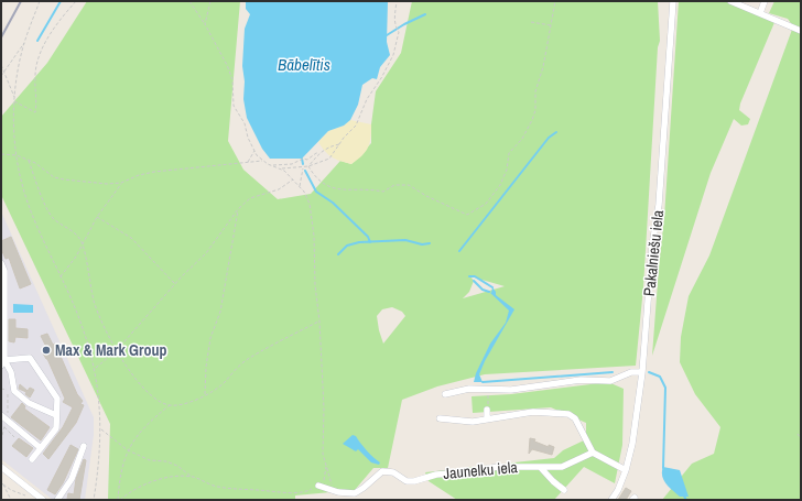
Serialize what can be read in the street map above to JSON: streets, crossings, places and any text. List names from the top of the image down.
{
  "streets": {
    "street": ["Pakalniešu iela", "Jaunelku iela"]
  },
  "water": ["Bābelītis"],
  "places": ["Max & Mark Group"]
}
